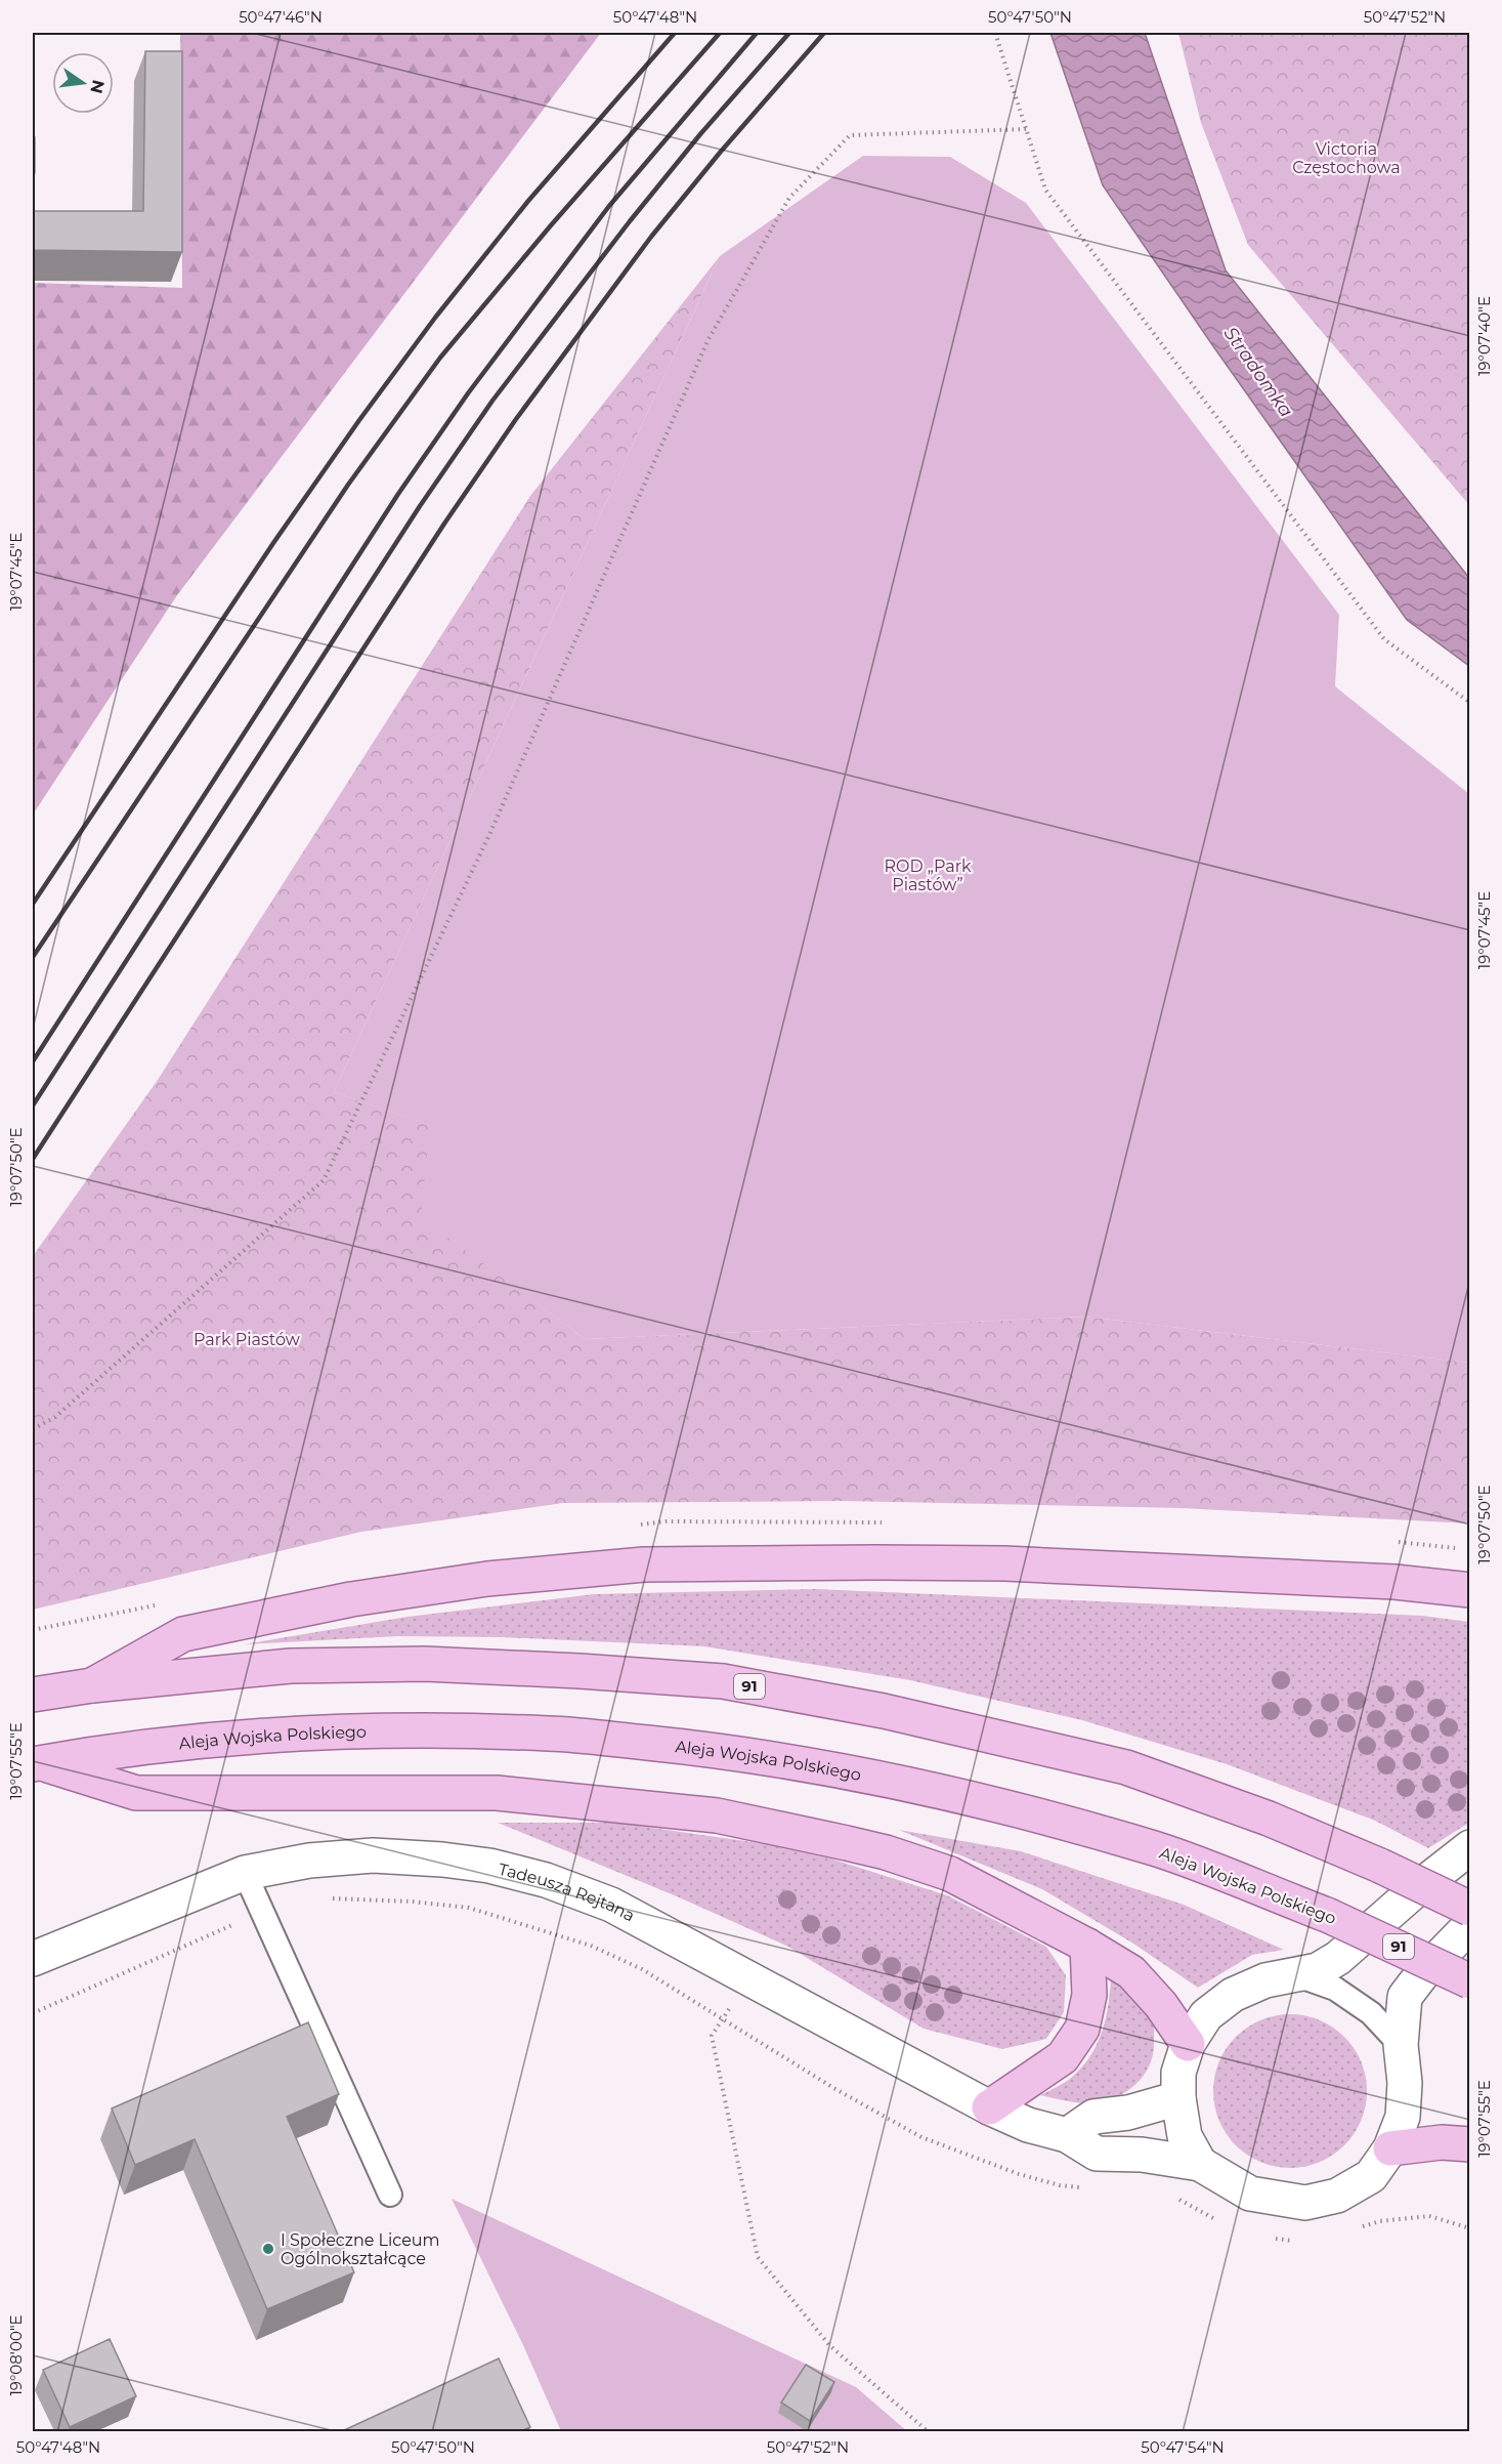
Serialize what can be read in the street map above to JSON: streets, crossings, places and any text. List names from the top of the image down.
{
  "streets": {
    "main road": ["91", "Aleja Wojska Polskiego"],
    "street": ["Tadeusza Rejtana"]
  },
  "water": ["Stradomka"],
  "parks": ["Victoria Częstochowa", "ROD „Park Piastów”", "Park Piastów"],
  "places": ["I Społeczne Liceum Ogólnokształcące"],
  "north": "right",
  "coordinates": [
    "50°47'46\"N",
    "50°47'48\"N",
    "50°47'50\"N",
    "50°47'52\"N",
    "19°07'40\"E",
    "19°07'45\"E",
    "19°07'50\"E",
    "19°07'55\"E",
    "19°08'00\"E",
    "50°47'54\"N"
  ]
}
